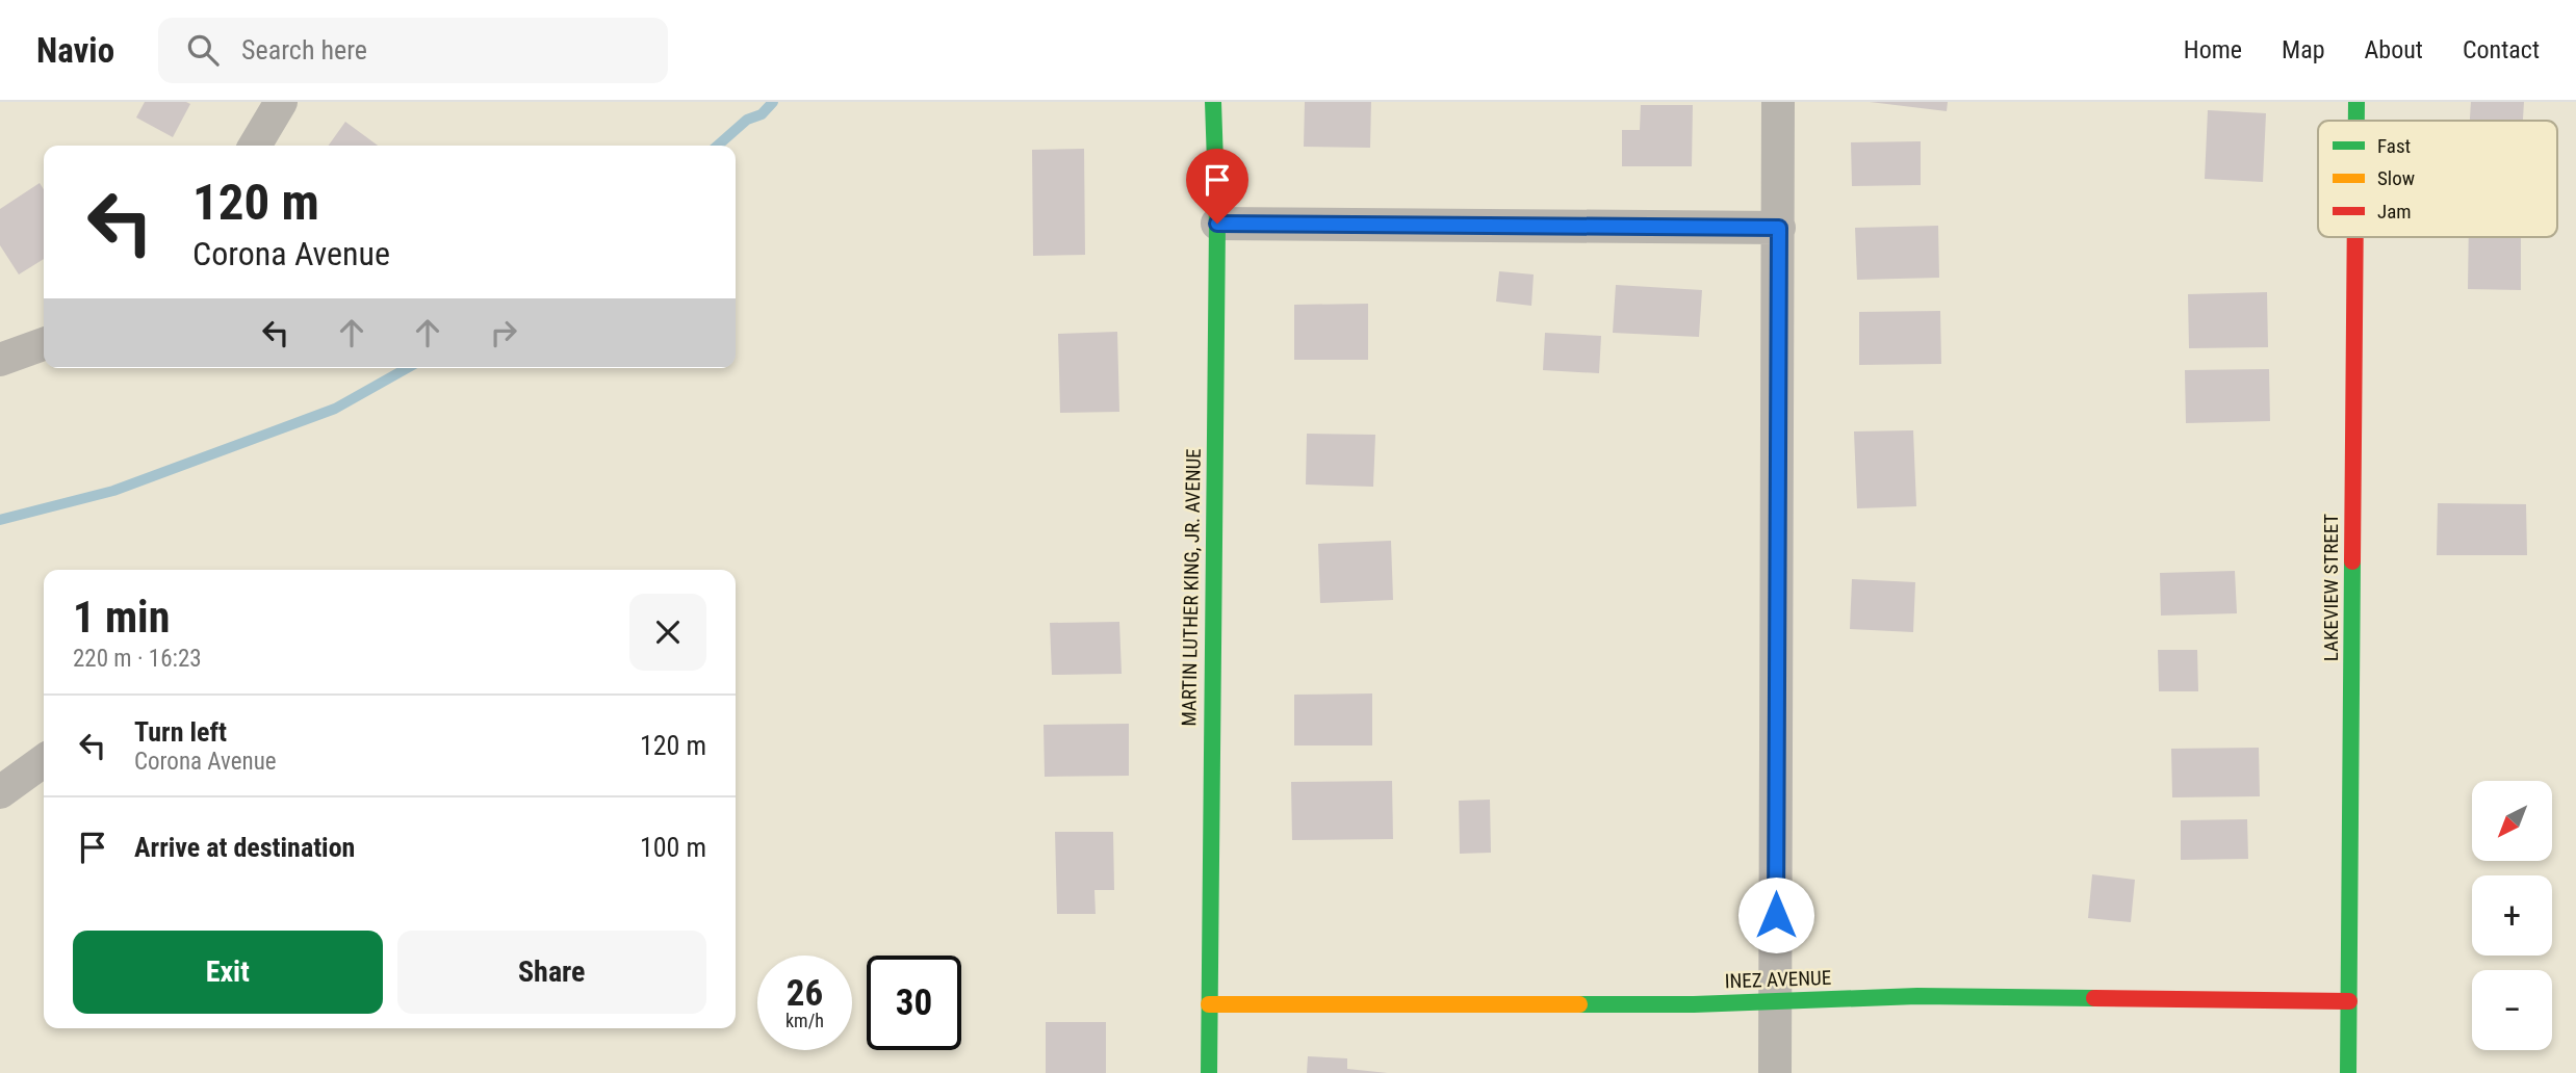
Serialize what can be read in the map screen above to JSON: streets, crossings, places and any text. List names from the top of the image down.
{
  "streets": {
    "street": ["MARTIN LUTHER KING, JR. AVENUE", "LAKEVIEW STREET", "INEZ AVENUE"]
  },
  "crossings": [
    ["MARTIN LUTHER KING, JR. AVENUE", "INEZ AVENUE"],
    ["LAKEVIEW STREET", "INEZ AVENUE"]
  ],
  "legend": ["Fast", "Slow", "Jam"],
  "north": "bottom left",
  "page": {
    "header": "Navio",
    "search": "Search here",
    "nav": [
      "Home",
      "Map",
      "About",
      "Contact"
    ],
    "turn": ["120 m", "Corona Avenue"],
    "heading": ["1 min", "220 m · 16:23"],
    "list": [
      {
        "name": "Turn left",
        "note": "Corona Avenue",
        "value": "120 m"
      },
      {
        "name": "Arrive at destination",
        "value": "100 m"
      }
    ],
    "map_buttons": ["+", "−"],
    "buttons": ["Exit", "Share"],
    "speed": "26 km/h",
    "limit": "30"
  }
}
